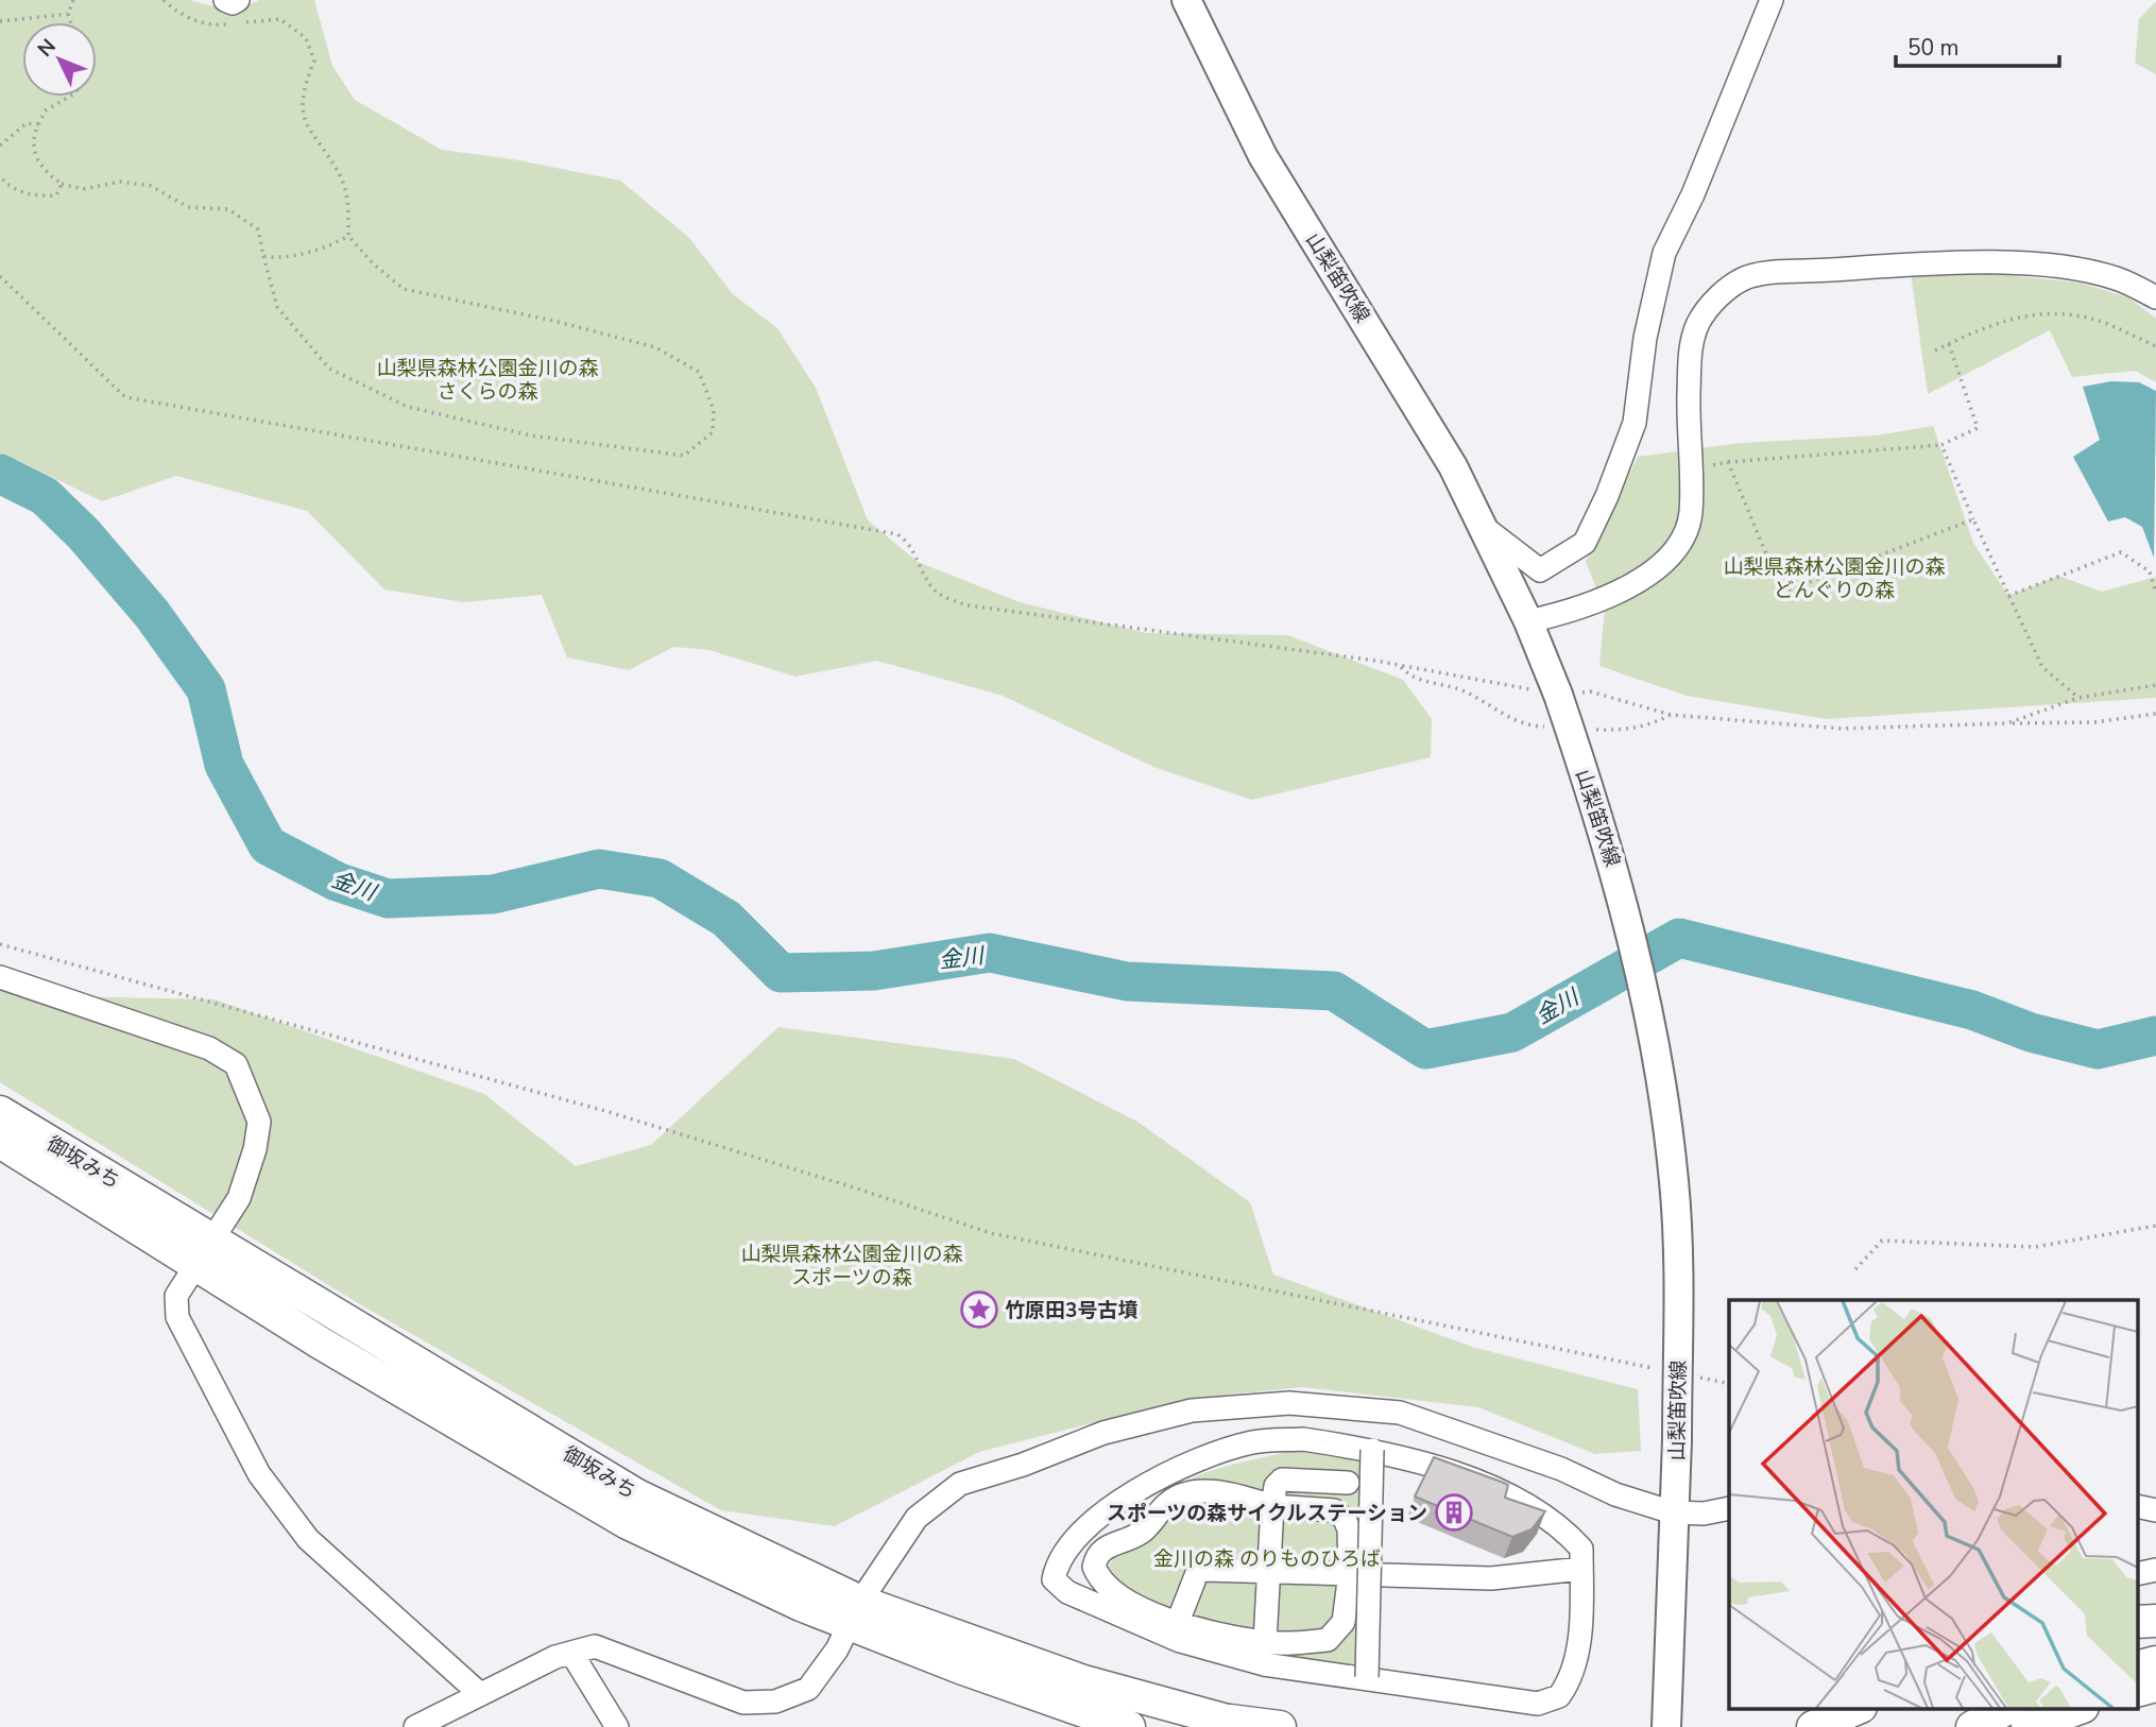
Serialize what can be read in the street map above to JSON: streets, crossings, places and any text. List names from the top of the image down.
{
  "streets": {
    "highway": ["御坂みち"],
    "main road": ["山梨笛吹線"]
  },
  "water": ["金川"],
  "parks": [
    "山梨県森林公園金川の森 さくらの森",
    "山梨県森林公園金川の森 どんぐりの森",
    "山梨県森林公園金川の森 スポーツの森",
    "金川の森 のりものひろば"
  ],
  "places": {
    "place": ["竹原田3号古墳"],
    "building": ["スポーツの森サイクルステーション"]
  },
  "scale_bar": "50 m",
  "north": "top left"
}
